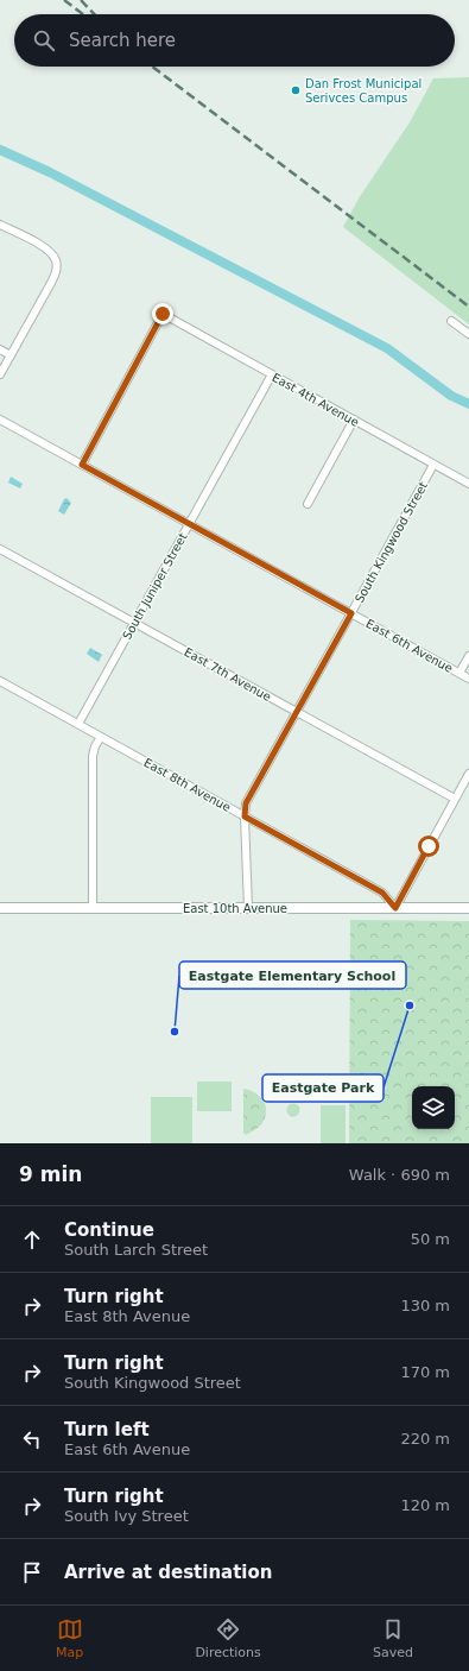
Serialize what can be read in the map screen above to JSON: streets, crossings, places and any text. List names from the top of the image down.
{
  "streets": {
    "street": [
      "East 4th Avenue",
      "South Kingwood Street",
      "South Juniper Street",
      "East 6th Avenue",
      "East 7th Avenue",
      "East 8th Avenue",
      "East 10th Avenue"
    ]
  },
  "crossings": [
    ["East 4th Avenue", "South Kingwood Street"],
    ["East 4th Avenue", "South Juniper Street"],
    ["East 4th Avenue", "East 6th Avenue"],
    ["South Kingwood Street", "East 6th Avenue"],
    ["South Kingwood Street", "East 7th Avenue"],
    ["South Kingwood Street", "East 8th Avenue"],
    ["South Kingwood Street", "East 10th Avenue"],
    ["South Juniper Street", "East 6th Avenue"],
    ["South Juniper Street", "East 7th Avenue"],
    ["South Juniper Street", "East 8th Avenue"],
    ["East 8th Avenue", "East 10th Avenue"]
  ],
  "places": ["Dan Frost Municipal Serivces Campus", "Eastgate Park", "Eastgate Elementary School"],
  "page": {
    "search": "Search here",
    "heading": ["9 min", "Walk · 690 m"],
    "list": [
      ["Continue", "South Larch Street", "50 m"],
      ["Turn right", "East 8th Avenue", "130 m"],
      ["Turn right", "South Kingwood Street", "170 m"],
      ["Turn left", "East 6th Avenue", "220 m"],
      ["Turn right", "South Ivy Street", "120 m"],
      "Arrive at destination"
    ],
    "nav": ["Map", "Directions", "Saved"]
  }
}
